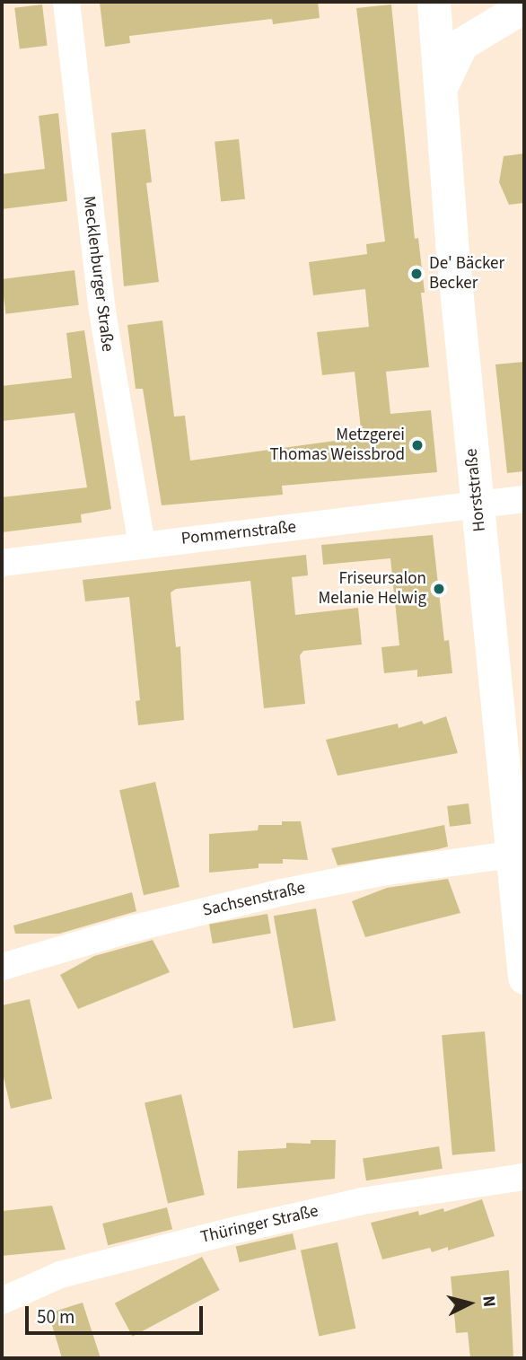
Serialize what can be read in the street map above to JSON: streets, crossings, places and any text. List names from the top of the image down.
{
  "streets": {
    "street": [
      "Mecklenburger Straße",
      "Horststraße",
      "Pommernstraße",
      "Sachsenstraße",
      "Thüringer Straße"
    ]
  },
  "crossings": [
    ["Mecklenburger Straße", "Pommernstraße"],
    ["Horststraße", "Pommernstraße"],
    ["Horststraße", "Sachsenstraße"]
  ],
  "places": ["De' Bäcker Becker", "Metzgerei Thomas Weissbrod", "Friseursalon Melanie Helwig"],
  "scale_bar": "50 m",
  "north": "right"
}
